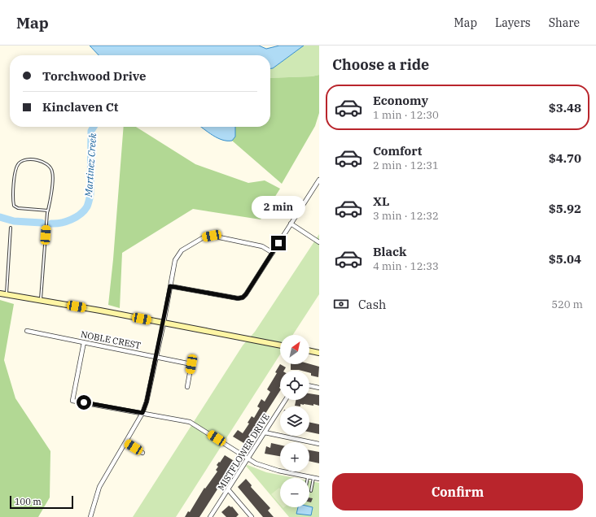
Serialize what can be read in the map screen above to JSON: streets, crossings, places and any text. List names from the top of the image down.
{
  "streets": {
    "street": ["NOBLE CREST", "MISTFLOWER DRIVE"]
  },
  "water": ["Martinez Creek"],
  "scale_bar": "100 m",
  "north": "top right",
  "page": {
    "header": "Map",
    "nav": ["Map", "Layers", "Share"],
    "heading": "Choose a ride",
    "banner": ["Torchwood Drive", "Kinclaven Ct"],
    "list": [
      {
        "name": "Economy",
        "note": "1 min · 12:30",
        "value": "$3.48"
      },
      {
        "name": "Comfort",
        "note": "2 min · 12:31",
        "value": "$4.70"
      },
      {
        "name": "XL",
        "note": "3 min · 12:32",
        "value": "$5.92"
      },
      {
        "name": "Black",
        "note": "4 min · 12:33",
        "value": "$5.04"
      }
    ],
    "bubble": "2 min",
    "pay": ["Cash", "520 m"],
    "map_buttons": ["+", "−"],
    "buttons": "Confirm",
    "scale": "100 m"
  }
}
